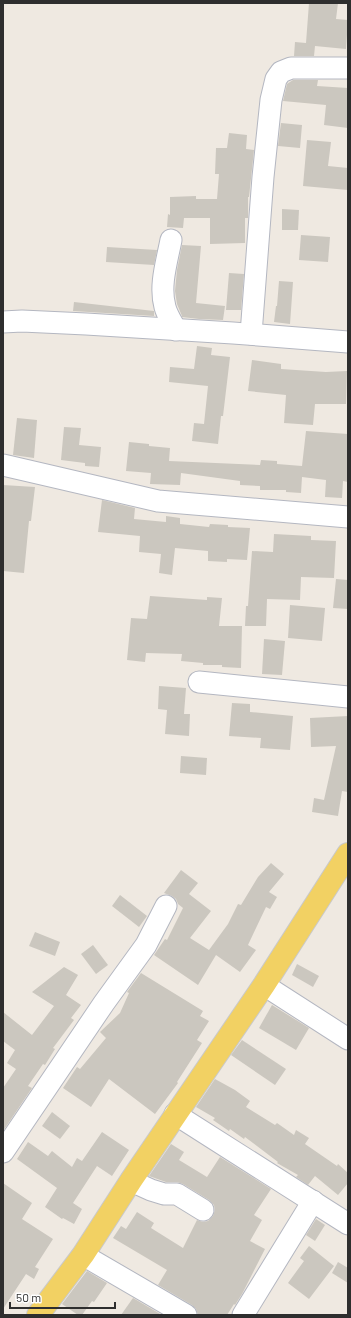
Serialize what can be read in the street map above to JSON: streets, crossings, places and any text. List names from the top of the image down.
{
  "scale_bar": "50 m"
}
